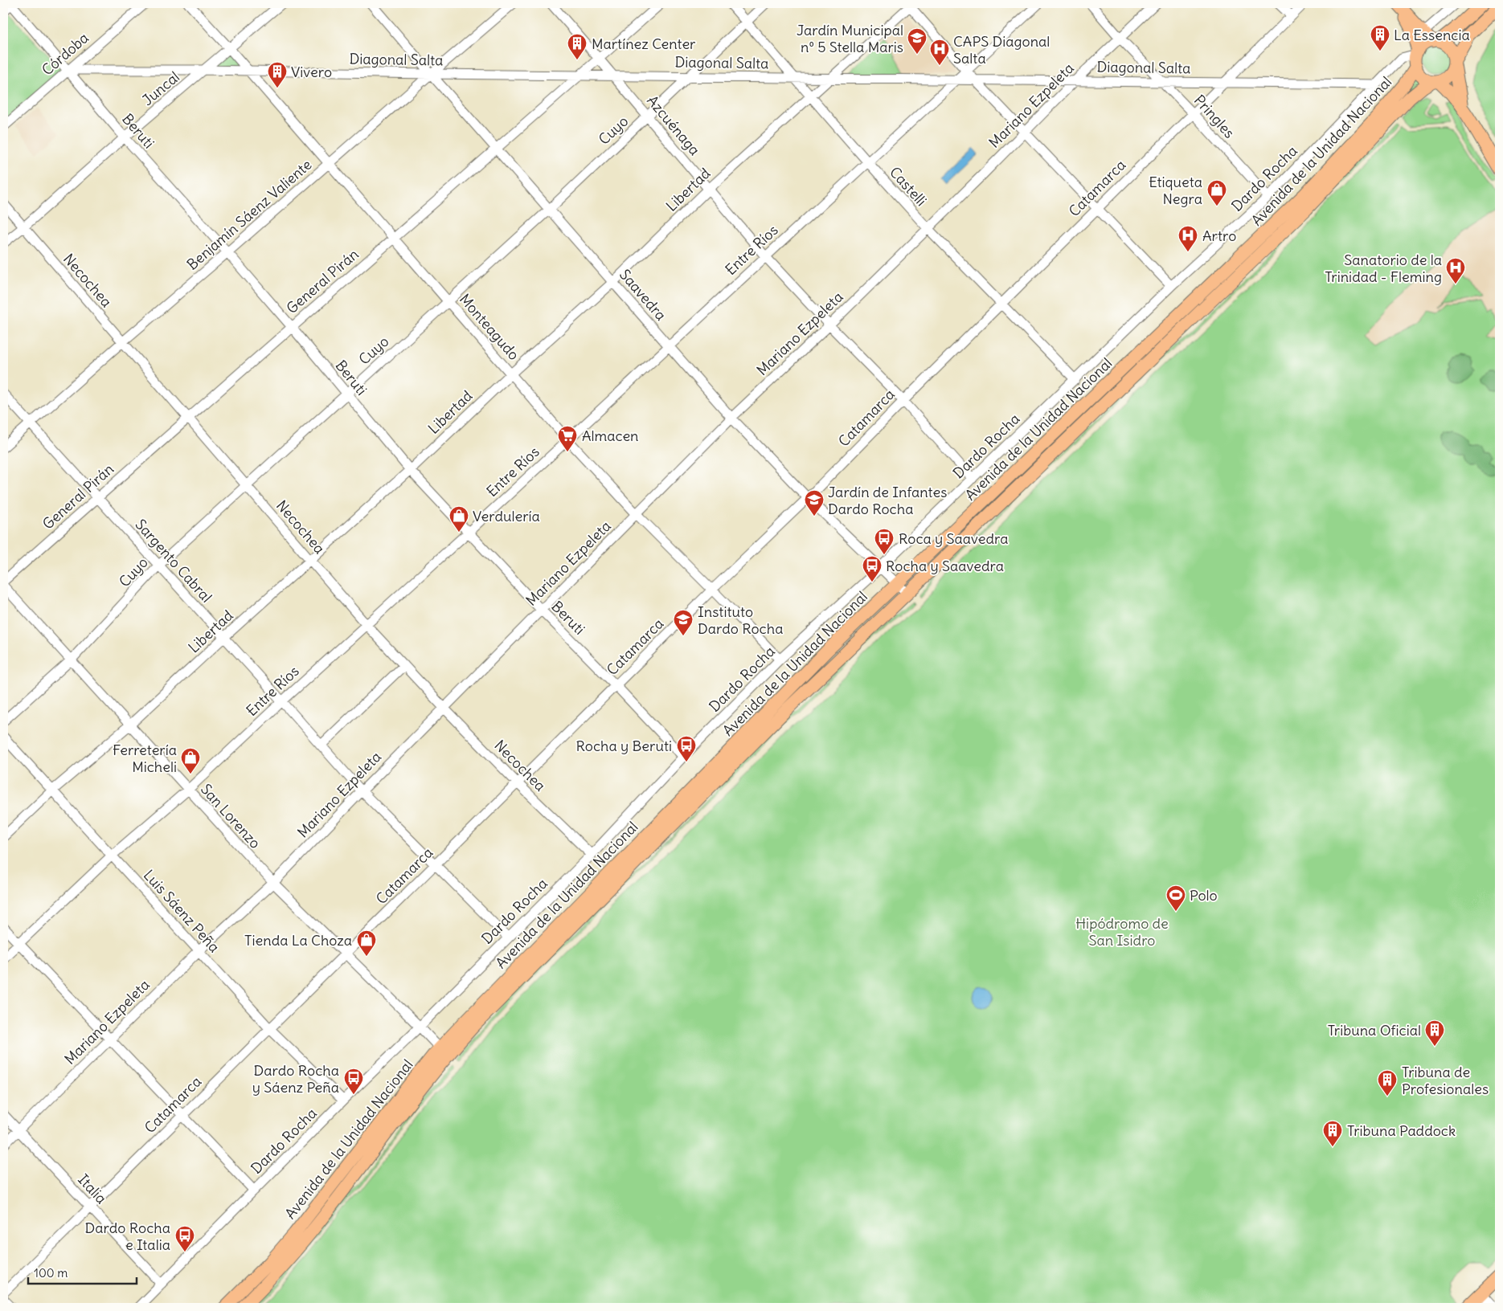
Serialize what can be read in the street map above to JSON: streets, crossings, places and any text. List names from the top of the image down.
{
  "streets": {
    "main road": ["Avenida de la Unidad Nacional"],
    "street": [
      "Córdoba",
      "Diagonal Salta",
      "Juncal",
      "Mariano Ezpeleta",
      "Pringles",
      "Azcuénaga",
      "Cuyo",
      "Beruti",
      "Dardo Rocha",
      "Castelli",
      "Catamarca",
      "Libertad",
      "Benjamín Sáenz Valiente",
      "Entre Ríos",
      "Necochea",
      "General Pirán",
      "Saavedra",
      "Monteagudo",
      "Sargento Cabral",
      "San Lorenzo",
      "Luis Sáenz Peña",
      "Italia"
    ]
  },
  "crossings": [
    ["Córdoba", "Diagonal Salta"],
    ["Córdoba", "Beruti"],
    ["Diagonal Salta", "Juncal"],
    ["Diagonal Salta", "Mariano Ezpeleta"],
    ["Diagonal Salta", "Pringles"],
    ["Diagonal Salta", "Azcuénaga"],
    ["Diagonal Salta", "Cuyo"],
    ["Diagonal Salta", "Beruti"],
    ["Diagonal Salta", "Dardo Rocha"],
    ["Diagonal Salta", "Castelli"],
    ["Diagonal Salta", "Catamarca"],
    ["Diagonal Salta", "Libertad"],
    ["Diagonal Salta", "Benjamín Sáenz Valiente"],
    ["Diagonal Salta", "Entre Ríos"],
    ["Diagonal Salta", "General Pirán"],
    ["Diagonal Salta", "Saavedra"],
    ["Diagonal Salta", "Monteagudo"],
    ["Juncal", "Beruti"],
    ["Juncal", "Necochea"],
    ["Juncal", "Monteagudo"],
    ["Mariano Ezpeleta", "Pringles"],
    ["Mariano Ezpeleta", "Azcuénaga"],
    ["Mariano Ezpeleta", "Beruti"],
    ["Mariano Ezpeleta", "Castelli"],
    ["Mariano Ezpeleta", "Necochea"],
    ["Mariano Ezpeleta", "Saavedra"],
    ["Mariano Ezpeleta", "Monteagudo"],
    ["Mariano Ezpeleta", "Sargento Cabral"],
    ["Mariano Ezpeleta", "San Lorenzo"],
    ["Mariano Ezpeleta", "Luis Sáenz Peña"],
    ["Mariano Ezpeleta", "Italia"],
    ["Pringles", "Dardo Rocha"],
    ["Pringles", "Catamarca"],
    ["Azcuénaga", "Cuyo"],
    ["Azcuénaga", "Dardo Rocha"],
    ["Azcuénaga", "Catamarca"],
    ["Azcuénaga", "Libertad"],
    ["Azcuénaga", "Entre Ríos"],
    ["Azcuénaga", "General Pirán"],
    ["Cuyo", "Beruti"],
    ["Cuyo", "Castelli"],
    ["Cuyo", "Necochea"],
    ["Cuyo", "Saavedra"],
    ["Cuyo", "Monteagudo"],
    ["Cuyo", "Sargento Cabral"],
    ["Cuyo", "San Lorenzo"],
    ["Beruti", "Dardo Rocha"],
    ["Beruti", "Catamarca"],
    ["Beruti", "Libertad"],
    ["Beruti", "Benjamín Sáenz Valiente"],
    ["Beruti", "Entre Ríos"],
    ["Beruti", "General Pirán"],
    ["Avenida de la Unidad Nacional", "Dardo Rocha"],
    ["Avenida de la Unidad Nacional", "Saavedra"],
    ["Avenida de la Unidad Nacional", "San Lorenzo"],
    ["Dardo Rocha", "Castelli"],
    ["Dardo Rocha", "Necochea"],
    ["Dardo Rocha", "Saavedra"],
    ["Dardo Rocha", "Monteagudo"],
    ["Dardo Rocha", "Sargento Cabral"],
    ["Dardo Rocha", "San Lorenzo"],
    ["Dardo Rocha", "Luis Sáenz Peña"],
    ["Dardo Rocha", "Italia"],
    ["Castelli", "Catamarca"],
    ["Castelli", "Libertad"],
    ["Castelli", "Entre Ríos"],
    ["Catamarca", "Necochea"],
    ["Catamarca", "Saavedra"],
    ["Catamarca", "Monteagudo"],
    ["Catamarca", "Sargento Cabral"],
    ["Catamarca", "San Lorenzo"],
    ["Catamarca", "Luis Sáenz Peña"],
    ["Catamarca", "Italia"],
    ["Libertad", "Necochea"],
    ["Libertad", "Saavedra"],
    ["Libertad", "Monteagudo"],
    ["Libertad", "Sargento Cabral"],
    ["Libertad", "San Lorenzo"],
    ["Libertad", "Luis Sáenz Peña"],
    ["Benjamín Sáenz Valiente", "Necochea"],
    ["Benjamín Sáenz Valiente", "Saavedra"],
    ["Benjamín Sáenz Valiente", "Monteagudo"],
    ["Benjamín Sáenz Valiente", "Sargento Cabral"],
    ["Entre Ríos", "Necochea"],
    ["Entre Ríos", "Saavedra"],
    ["Entre Ríos", "Monteagudo"],
    ["Entre Ríos", "Sargento Cabral"],
    ["Entre Ríos", "San Lorenzo"],
    ["Entre Ríos", "Luis Sáenz Peña"],
    ["Necochea", "General Pirán"],
    ["General Pirán", "Saavedra"],
    ["General Pirán", "Monteagudo"],
    ["General Pirán", "Sargento Cabral"]
  ],
  "parks": ["Hipódromo de San Isidro"],
  "places": {
    "building": [
      "La Essencia",
      "Martínez Center",
      "Vivero",
      "Tribuna Oficial",
      "Tribuna de Profesionales",
      "Tribuna Paddock"
    ],
    "school or university": ["Jardín Municipal nº 5 Stella Maris", "Jardín de Infantes Dardo Rocha", "Instituto Dardo Rocha"],
    "hospital": ["CAPS Diagonal Salta", "Artro", "Sanatorio de la Trinidad - Fleming"],
    "shop": [
      "Etiqueta Negra",
      "Verdulería",
      "Ferretería Micheli",
      "Tienda La Choza"
    ],
    "supermarket": ["Almacen"],
    "bus stop": [
      "Roca y Saavedra",
      "Rocha y Saavedra",
      "Rocha y Beruti",
      "Dardo Rocha y Sáenz Peña",
      "Dardo Rocha e Italia"
    ],
    "sports": ["Polo"]
  },
  "scale_bar": "100 m"
}
